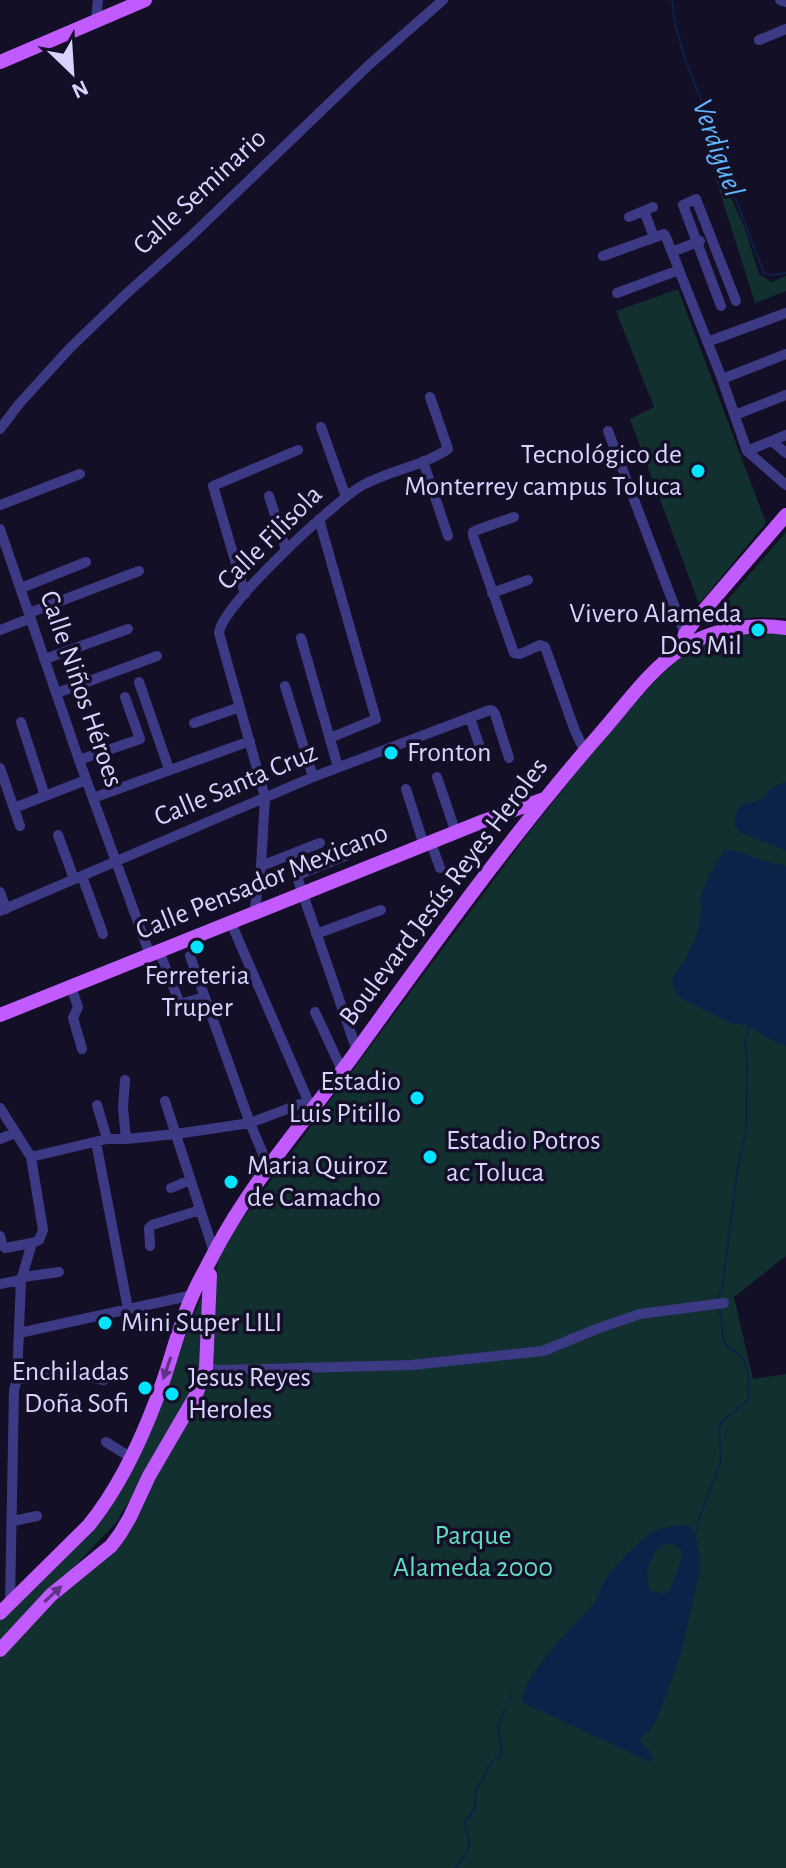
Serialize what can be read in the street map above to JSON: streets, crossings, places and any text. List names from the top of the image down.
{
  "streets": {
    "main road": ["Calle Pensador Mexicano", "Boulevard Jesús Reyes Heroles"],
    "street": [
      "Calle Seminario",
      "Calle Filisola",
      "Calle Niños Héroes",
      "Calle Santa Cruz"
    ]
  },
  "crossings": [
    ["Calle Filisola", "Calle Santa Cruz"],
    ["Calle Filisola", "Calle Pensador Mexicano"],
    ["Calle Niños Héroes", "Calle Santa Cruz"],
    ["Calle Niños Héroes", "Calle Pensador Mexicano"],
    ["Calle Pensador Mexicano", "Boulevard Jesús Reyes Heroles"]
  ],
  "water": ["Verdiguel"],
  "parks": ["Parque Alameda 2000"],
  "places": [
    "Tecnológico de Monterrey campus Toluca",
    "Vivero Alameda Dos Mil",
    "Fronton",
    "Ferreteria Truper",
    "Estadio Luis Pitillo",
    "Estadio Potros ac Toluca",
    "Maria Quiroz de Camacho",
    "Mini Super LILI",
    "Enchiladas Doña Sofi",
    "Jesus Reyes Heroles"
  ],
  "north": "bottom right"
}
